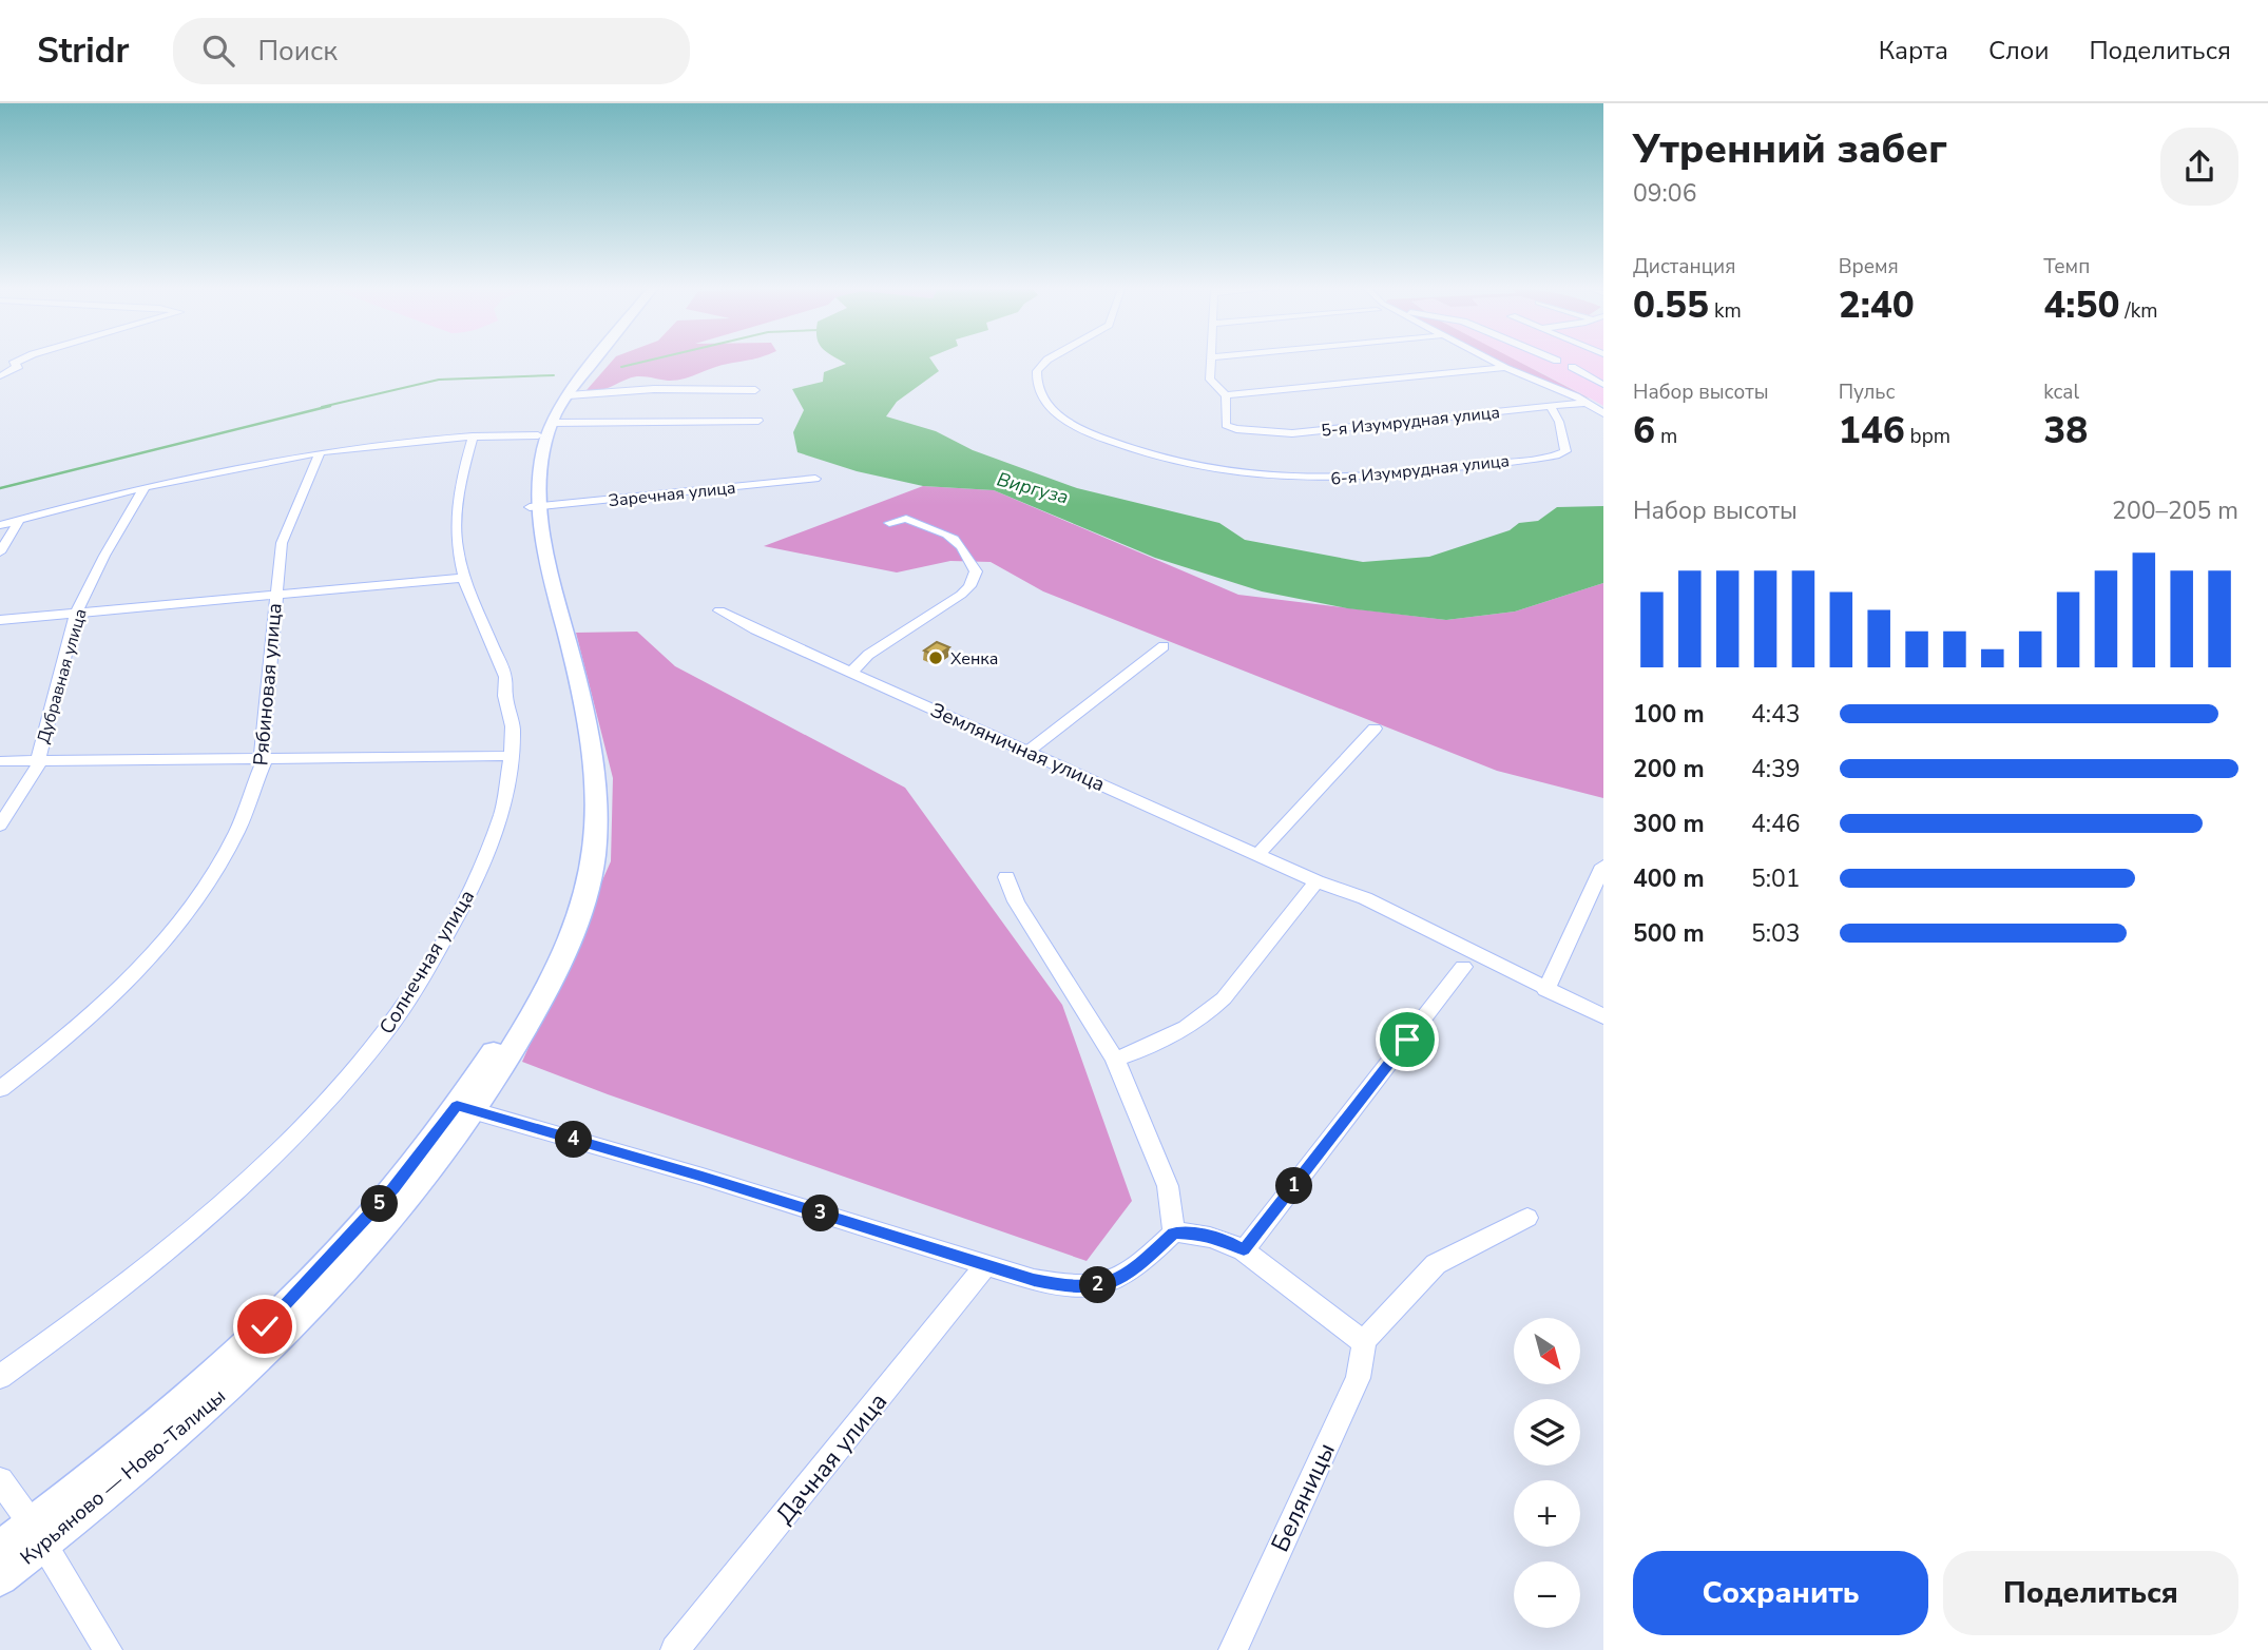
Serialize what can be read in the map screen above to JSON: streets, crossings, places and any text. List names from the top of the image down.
{
  "streets": {
    "main road": ["Курьяново — Ново-Талицы"],
    "street": [
      "5-я Изумрудная улица",
      "6-я Изумрудная улица",
      "Заречная улица",
      "Дубравная улица",
      "Рябиновая улица",
      "Земляничная улица",
      "Солнечная улица",
      "Дачная улица",
      "Беляницы"
    ]
  },
  "crossings": [
    ["5-я Изумрудная улица", "6-я Изумрудная улица"],
    ["Заречная улица", "Курьяново — Ново-Талицы"]
  ],
  "water": ["Виргуза"],
  "places": ["Хенка"],
  "north": "bottom right",
  "page": {
    "header": "Stridr",
    "search": "Поиск",
    "nav": ["Карта", "Слои", "Поделиться"],
    "heading": ["Утренний забег", "09:06"],
    "stats": [
      ["Дистанция", "0.55 km"],
      ["Время", "2:40"],
      ["Темп", "4:50 /km"],
      ["Набор высоты", "6 m"],
      ["Пульс", "146 bpm"],
      ["kcal", "38"]
    ],
    "chart": ["Набор высоты", "200–205 m"],
    "list": [
      {
        "name": "100 m",
        "note": "4:43"
      },
      {
        "name": "200 m",
        "note": "4:39"
      },
      {
        "name": "300 m",
        "note": "4:46"
      },
      {
        "name": "400 m",
        "note": "5:01"
      },
      {
        "name": "500 m",
        "note": "5:03"
      }
    ],
    "pins": [
      "4",
      "1",
      "5",
      "3",
      "2"
    ],
    "map_buttons": ["+", "−"],
    "buttons": ["Сохранить", "Поделиться"]
  }
}
